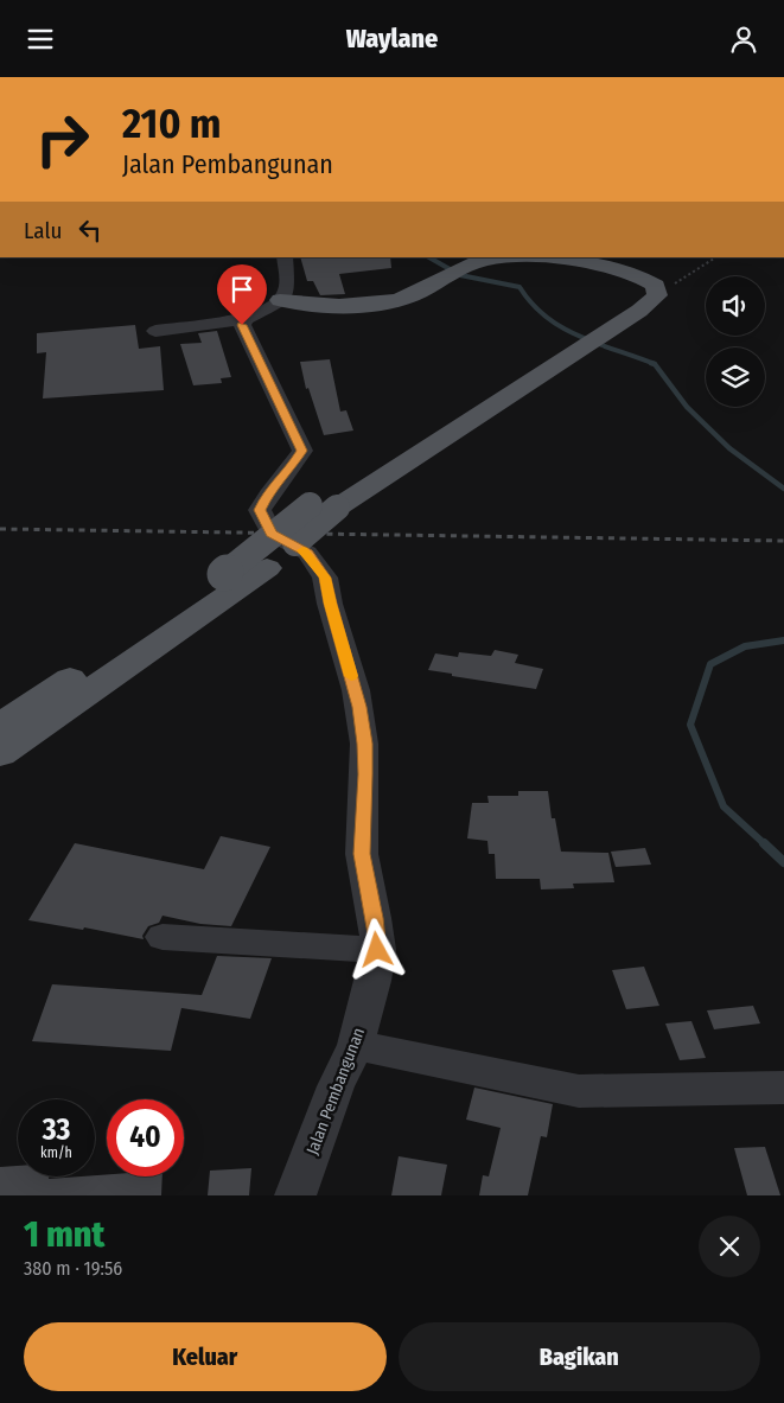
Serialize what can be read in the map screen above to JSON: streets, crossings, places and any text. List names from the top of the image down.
{
  "streets": {
    "street": ["Jalan Pembangunan"]
  },
  "page": {
    "header": "Waylane",
    "turn": ["210 m", "Jalan Pembangunan"],
    "then": "Lalu",
    "speed": "33 km/h",
    "limit": "40",
    "heading": ["1 mnt", "380 m · 19:56"],
    "buttons": ["Keluar", "Bagikan"]
  }
}
